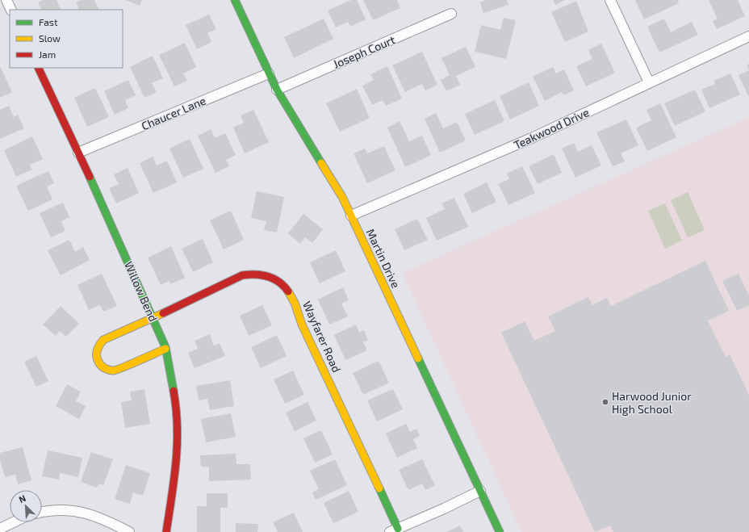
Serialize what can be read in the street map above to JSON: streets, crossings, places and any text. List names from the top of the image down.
{
  "streets": {
    "street": [
      "Joseph Court",
      "Chaucer Lane",
      "Teakwood Drive",
      "Martin Drive",
      "Willow Bend",
      "Wayfarer Road"
    ]
  },
  "crossings": [
    ["Joseph Court", "Martin Drive"],
    ["Chaucer Lane", "Martin Drive"],
    ["Chaucer Lane", "Willow Bend"],
    ["Teakwood Drive", "Martin Drive"],
    ["Willow Bend", "Wayfarer Road"]
  ],
  "places": ["Harwood Junior High School"],
  "legend": ["Fast", "Slow", "Jam"],
  "north": "top left"
}
